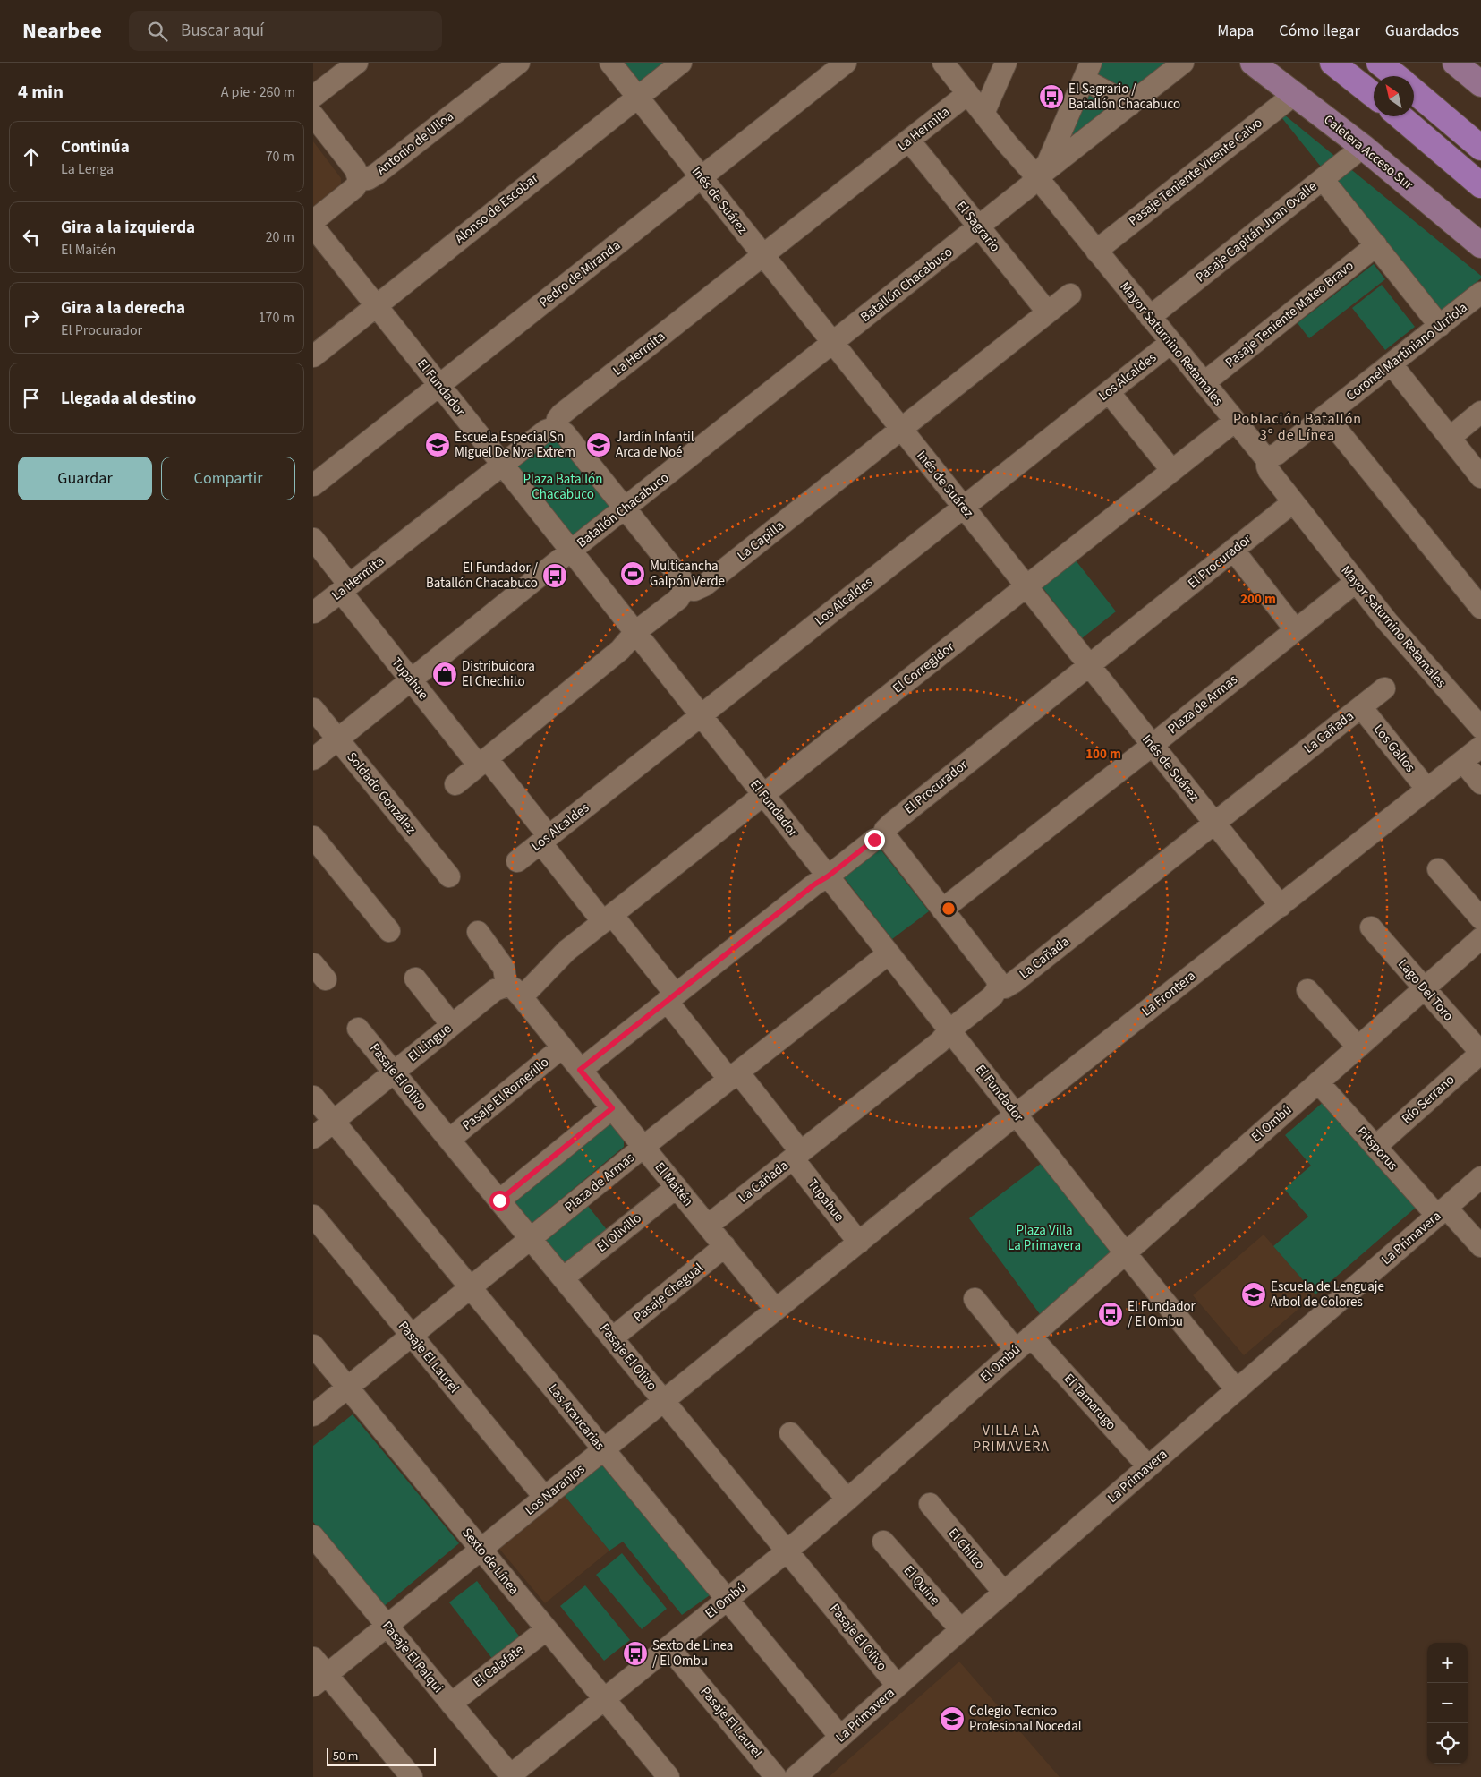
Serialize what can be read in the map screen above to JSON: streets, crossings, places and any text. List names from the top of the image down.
{
  "streets": {
    "main road": ["Caletera Acceso Sur"],
    "street": [
      "La Hermita",
      "Antonio de Ulloa",
      "Pasaje Teniente Vicente Calvo",
      "Inés de Suárez",
      "Alonso de Escobar",
      "El Sagrario",
      "Pasaje Capitán Juan Ovalle",
      "Pedro de Miranda",
      "Batallón Chacabuco",
      "Pasaje Teniente Mateo Bravo",
      "Mayor Saturnino Retamales",
      "Coronel Martiniano Urriola",
      "Los Alcaldes",
      "El Fundador",
      "La Capilla",
      "El Procurador",
      "El Corregidor",
      "Tupahue",
      "Plaza de Armas",
      "La Cañada",
      "Los Gallos",
      "Soldado González",
      "Lago Del Toro",
      "La Frontera",
      "El Lingue",
      "Pasaje El Olivo",
      "Pasaje El Romerillo",
      "Río Serrano",
      "El Ombú",
      "Pitsporus",
      "El Maitén",
      "El Olivillo",
      "La Primavera",
      "Pasaje Chegual",
      "Pasaje El Laurel",
      "El Tamarugo",
      "Las Araucarias",
      "Los Naranjos",
      "El Chilco",
      "Sexto de Línea",
      "El Quine",
      "Pasaje El Palqui",
      "El Calafate"
    ]
  },
  "crossings": [
    ["La Hermita", "Inés de Suárez"],
    ["La Hermita", "El Sagrario"],
    ["La Hermita", "Mayor Saturnino Retamales"],
    ["La Hermita", "El Fundador"],
    ["La Hermita", "Tupahue"],
    ["Caletera Acceso Sur", "Pasaje Teniente Vicente Calvo"],
    ["Caletera Acceso Sur", "Pasaje Capitán Juan Ovalle"],
    ["Pasaje Teniente Vicente Calvo", "Mayor Saturnino Retamales"],
    ["Inés de Suárez", "Alonso de Escobar"],
    ["Inés de Suárez", "Pedro de Miranda"],
    ["Inés de Suárez", "Batallón Chacabuco"],
    ["Inés de Suárez", "Los Alcaldes"],
    ["Inés de Suárez", "La Capilla"],
    ["Inés de Suárez", "El Procurador"],
    ["Inés de Suárez", "El Corregidor"],
    ["Inés de Suárez", "Plaza de Armas"],
    ["Inés de Suárez", "La Cañada"],
    ["Inés de Suárez", "La Frontera"],
    ["Alonso de Escobar", "El Fundador"],
    ["El Sagrario", "Batallón Chacabuco"],
    ["El Sagrario", "La Capilla"],
    ["Pasaje Capitán Juan Ovalle", "Mayor Saturnino Retamales"],
    ["Pedro de Miranda", "El Fundador"],
    ["Batallón Chacabuco", "Mayor Saturnino Retamales"],
    ["Batallón Chacabuco", "El Fundador"],
    ["Batallón Chacabuco", "Tupahue"],
    ["Batallón Chacabuco", "Soldado González"],
    ["Pasaje Teniente Mateo Bravo", "Mayor Saturnino Retamales"],
    ["Mayor Saturnino Retamales", "Coronel Martiniano Urriola"],
    ["Mayor Saturnino Retamales", "Los Alcaldes"],
    ["Mayor Saturnino Retamales", "El Procurador"],
    ["Mayor Saturnino Retamales", "El Corregidor"],
    ["Mayor Saturnino Retamales", "Plaza de Armas"],
    ["Los Alcaldes", "El Fundador"],
    ["Los Alcaldes", "Tupahue"],
    ["El Fundador", "El Procurador"],
    ["El Fundador", "El Corregidor"],
    ["El Fundador", "Plaza de Armas"],
    ["El Fundador", "La Cañada"],
    ["El Fundador", "La Frontera"],
    ["El Fundador", "El Ombú"],
    ["El Fundador", "La Primavera"],
    ["El Procurador", "Tupahue"],
    ["El Procurador", "El Maitén"],
    ["El Corregidor", "Tupahue"],
    ["El Corregidor", "El Lingue"],
    ["Tupahue", "Plaza de Armas"],
    ["Tupahue", "La Cañada"],
    ["Tupahue", "La Frontera"],
    ["Tupahue", "El Lingue"],
    ["Tupahue", "Los Naranjos"],
    ["Plaza de Armas", "Pasaje El Olivo"],
    ["Plaza de Armas", "El Maitén"],
    ["Plaza de Armas", "Pasaje El Laurel"],
    ["Plaza de Armas", "Las Araucarias"],
    ["Plaza de Armas", "Sexto de Línea"],
    ["La Cañada", "Los Gallos"],
    ["La Cañada", "El Maitén"],
    ["Los Gallos", "La Frontera"],
    ["Lago Del Toro", "Río Serrano"],
    ["Lago Del Toro", "El Ombú"],
    ["La Frontera", "Los Naranjos"],
    ["El Lingue", "Pasaje El Olivo"],
    ["El Lingue", "El Maitén"],
    ["El Lingue", "Las Araucarias"],
    ["Pasaje El Olivo", "Pasaje El Romerillo"],
    ["Pasaje El Olivo", "El Ombú"],
    ["Pasaje El Olivo", "El Olivillo"],
    ["Pasaje El Olivo", "La Primavera"],
    ["Pasaje El Olivo", "Pasaje Chegual"],
    ["Pasaje El Olivo", "Los Naranjos"],
    ["Pasaje El Romerillo", "El Maitén"],
    ["Río Serrano", "Pitsporus"],
    ["El Ombú", "Pitsporus"],
    ["El Ombú", "Pasaje El Laurel"],
    ["El Ombú", "El Tamarugo"],
    ["El Ombú", "Las Araucarias"],
    ["El Ombú", "Sexto de Línea"],
    ["El Ombú", "Pasaje El Palqui"],
    ["Pitsporus", "La Primavera"],
    ["El Maitén", "El Olivillo"],
    ["El Maitén", "Pasaje Chegual"],
    ["El Maitén", "Los Naranjos"],
    ["La Primavera", "El Tamarugo"],
    ["La Primavera", "Las Araucarias"],
    ["La Primavera", "El Chilco"],
    ["La Primavera", "El Quine"],
    ["Pasaje El Laurel", "Los Naranjos"],
    ["Las Araucarias", "Los Naranjos"],
    ["Los Naranjos", "Sexto de Línea"],
    ["Los Naranjos", "Pasaje El Palqui"],
    ["Sexto de Línea", "El Calafate"],
    ["Pasaje El Palqui", "El Calafate"]
  ],
  "districts": ["Población Batallón 3º de Línea", "VILLA LA PRIMAVERA"],
  "parks": ["Plaza Batallón Chacabuco", "Plaza Villa La Primavera"],
  "places": {
    "bus stop": [
      "El Sagrario / Batallón Chacabuco",
      "El Fundador / Batallón Chacabuco",
      "El Fundador / El Ombu",
      "Sexto de Linea / El Ombu"
    ],
    "school or university": [
      "Escuela Especial Sn Miguel De Nva Extrem",
      "Jardín Infantil Arca de Noé",
      "Escuela de Lenguaje Arbol de Colores",
      "Colegio Tecnico Profesional Nocedal"
    ],
    "sports": ["Multicancha Galpón Verde"],
    "shop": ["Distribuidora El Chechito"]
  },
  "scale_bar": "50 m",
  "north": "top left",
  "page": {
    "header": "Nearbee",
    "search": "Buscar aquí",
    "nav": ["Mapa", "Cómo llegar", "Guardados"],
    "heading": ["4 min", "A pie · 260 m"],
    "list": [
      ["Continúa", "La Lenga", "70 m"],
      ["Gira a la izquierda", "El Maitén", "20 m"],
      ["Gira a la derecha", "El Procurador", "170 m"],
      "Llegada al destino"
    ],
    "buttons": ["Guardar", "Compartir"],
    "map_buttons": ["+", "−"],
    "scale": "50 m"
  },
  "rings": ["200 m", "100 m"]
}
